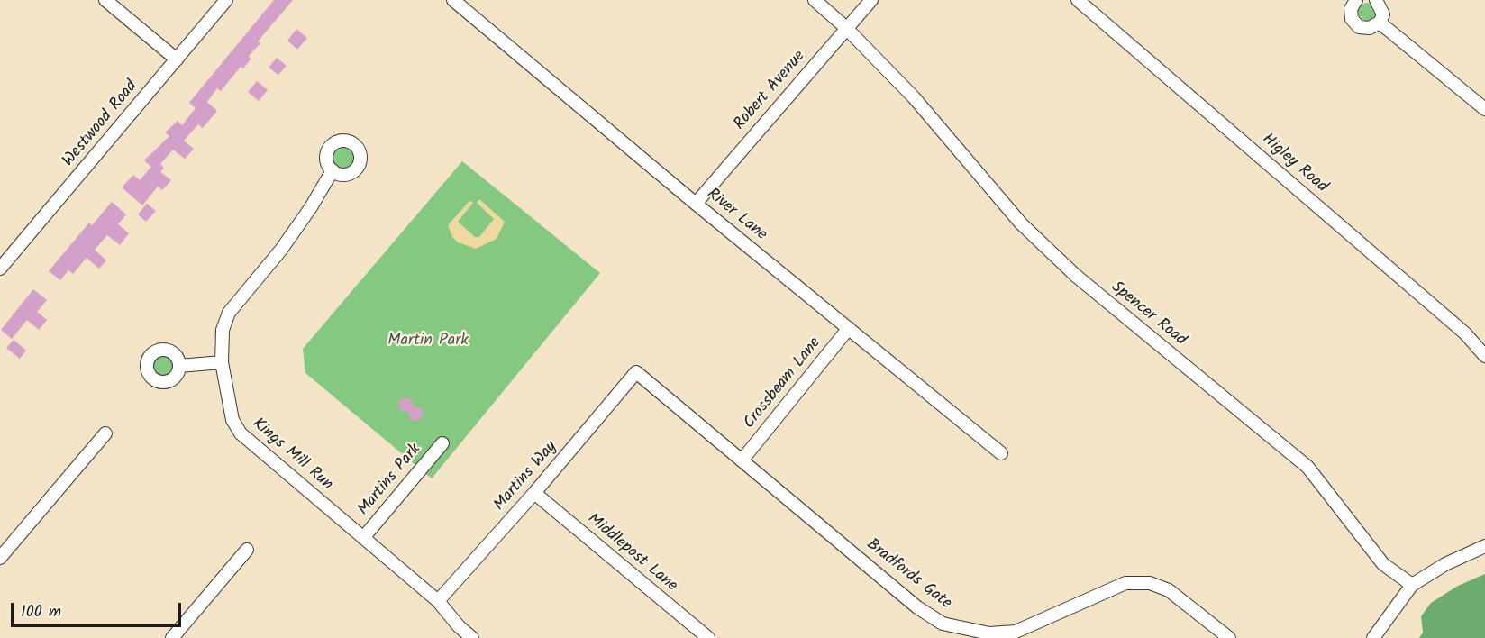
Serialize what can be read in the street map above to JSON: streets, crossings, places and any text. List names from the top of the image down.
{
  "streets": {
    "street": [
      "Robert Avenue",
      "Westwood Road",
      "Higley Road",
      "River Lane",
      "Spencer Road",
      "Crossbeam Lane",
      "Kings Mill Run",
      "Martins Way",
      "Martins Park",
      "Middlepost Lane",
      "Bradfords Gate"
    ]
  },
  "crossings": [
    ["Robert Avenue", "River Lane"],
    ["Robert Avenue", "Spencer Road"],
    ["River Lane", "Crossbeam Lane"],
    ["Crossbeam Lane", "Bradfords Gate"],
    ["Kings Mill Run", "Martins Way"],
    ["Kings Mill Run", "Martins Park"],
    ["Martins Way", "Middlepost Lane"],
    ["Martins Way", "Bradfords Gate"]
  ],
  "parks": ["Martin Park"],
  "scale_bar": "100 m"
}
